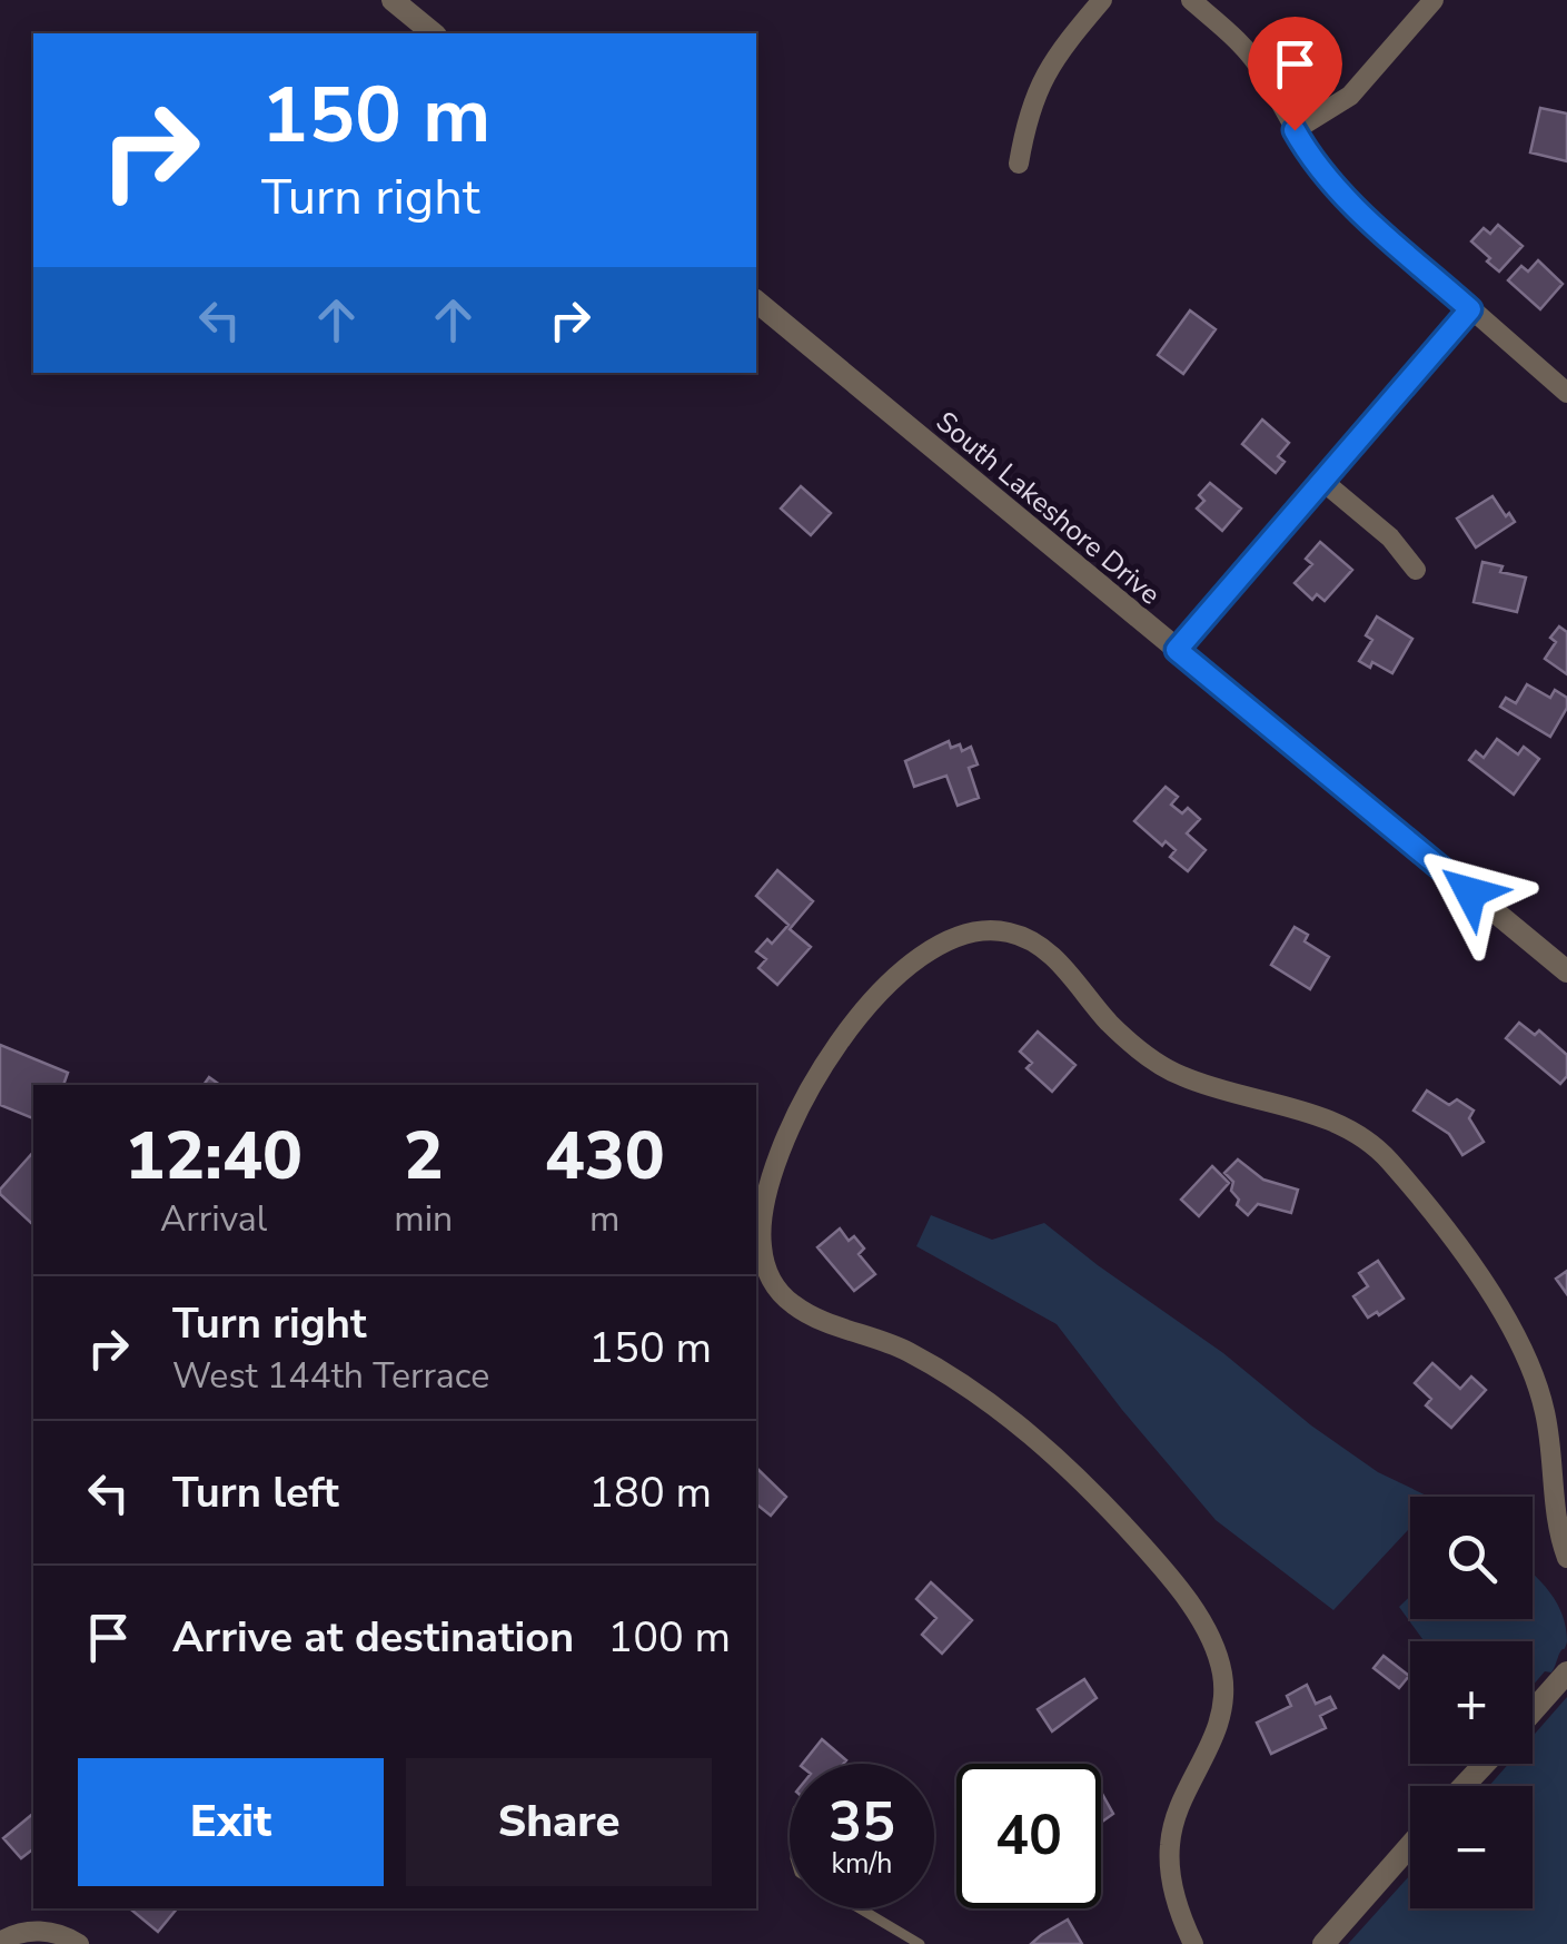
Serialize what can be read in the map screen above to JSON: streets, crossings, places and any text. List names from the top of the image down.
{
  "streets": {
    "street": ["South Lakeshore Drive"]
  },
  "page": {
    "turn": ["150 m", "Turn right"],
    "eta": [
      "12:40",
      "Arrival",
      "2",
      "min",
      "430",
      "m"
    ],
    "list": [
      {
        "name": "Turn right",
        "note": "West 144th Terrace",
        "value": "150 m"
      },
      {
        "name": "Turn left",
        "value": "180 m"
      },
      {
        "name": "Arrive at destination",
        "value": "100 m"
      }
    ],
    "map_buttons": ["+", "−"],
    "buttons": ["Exit", "Share"],
    "speed": "35 km/h",
    "limit": "40"
  }
}
